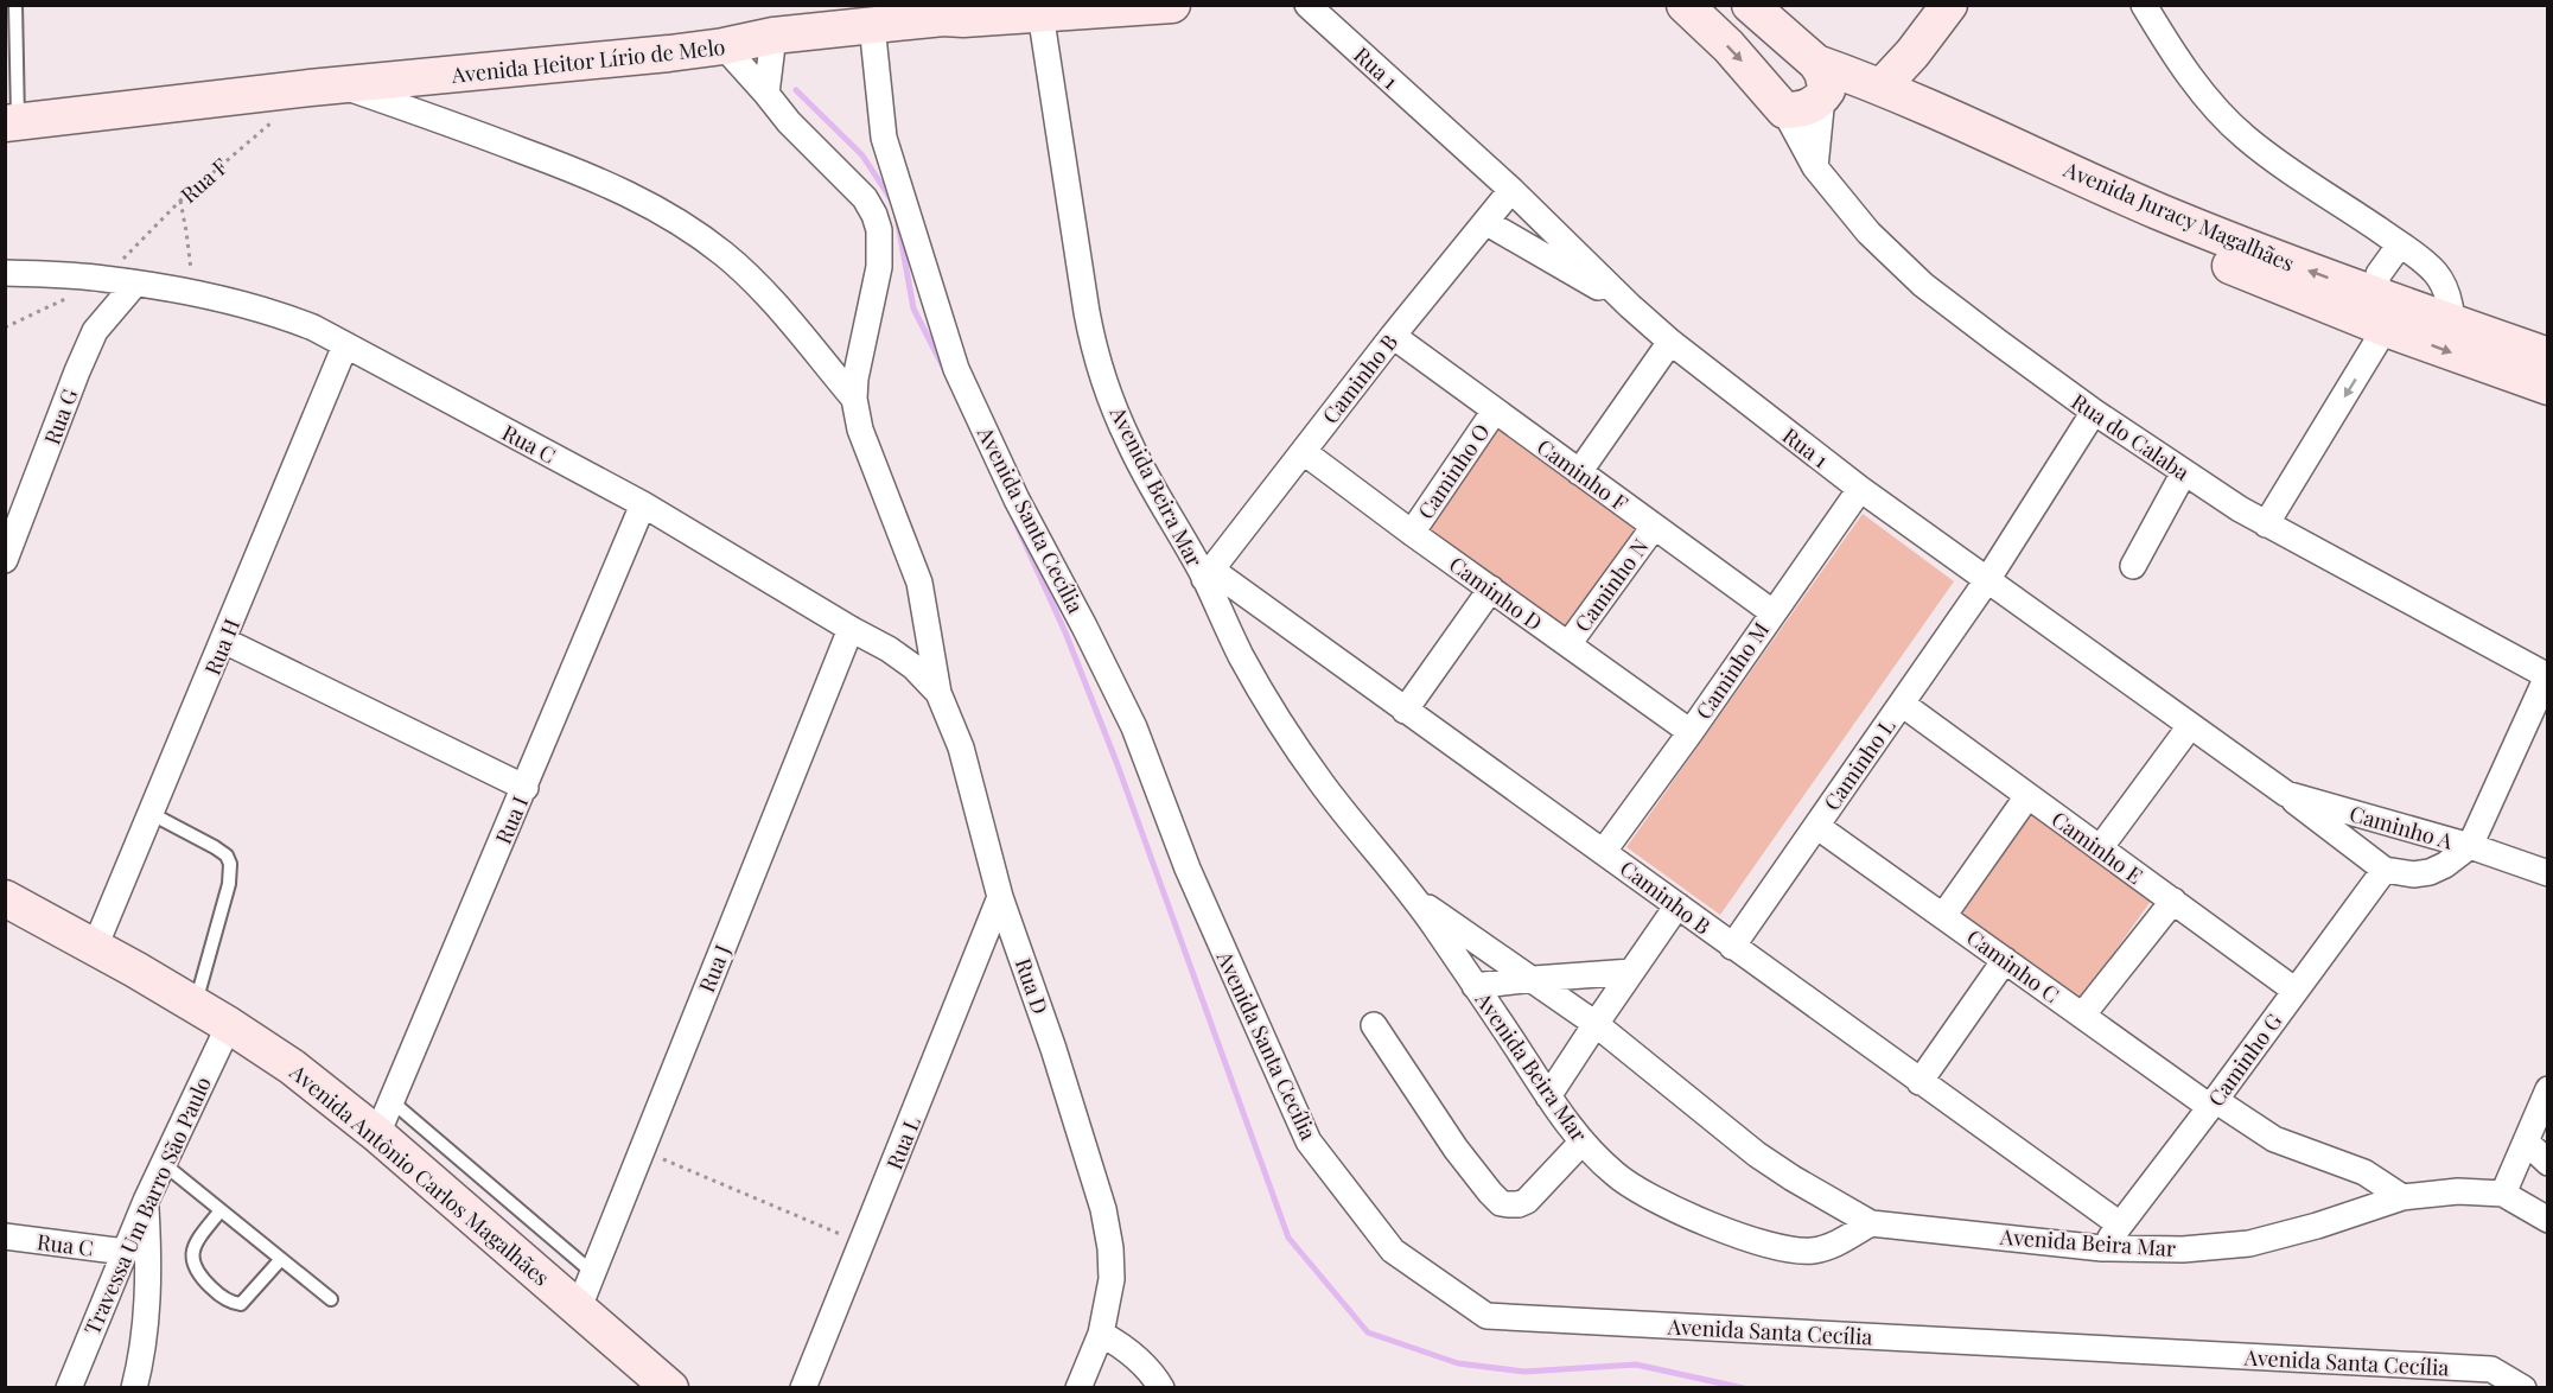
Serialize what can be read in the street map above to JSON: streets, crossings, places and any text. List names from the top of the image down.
{
  "streets": {
    "main road": ["Avenida Heitor Lírio de Melo", "Avenida Juracy Magalhães", "Avenida Antônio Carlos Magalhães"],
    "street": [
      "Rua 1",
      "Caminho B",
      "Rua G",
      "Rua do Calaba",
      "Rua C",
      "Caminho O",
      "Caminho F",
      "Avenida Beira Mar",
      "Avenida Santa Cecília",
      "Caminho N",
      "Caminho D",
      "Rua H",
      "Caminho M",
      "Caminho L",
      "Rua I",
      "Caminho A",
      "Caminho E",
      "Caminho C",
      "Rua J",
      "Rua D",
      "Caminho G",
      "Rua L",
      "Travessa Um Barro São Paulo"
    ],
    "path": ["Rua F"]
  },
  "crossings": [
    ["Avenida Heitor Lírio de Melo", "Rua F"],
    ["Avenida Heitor Lírio de Melo", "Avenida Beira Mar"],
    ["Avenida Heitor Lírio de Melo", "Avenida Santa Cecília"],
    ["Rua 1", "Caminho B"],
    ["Rua 1", "Caminho M"],
    ["Rua 1", "Caminho L"],
    ["Rua 1", "Caminho A"],
    ["Rua F", "Rua G"],
    ["Rua F", "Rua C"],
    ["Caminho B", "Caminho F"],
    ["Caminho B", "Avenida Beira Mar"],
    ["Caminho B", "Caminho D"],
    ["Caminho B", "Caminho M"],
    ["Caminho B", "Caminho L"],
    ["Caminho B", "Caminho G"],
    ["Rua G", "Rua C"],
    ["Rua do Calaba", "Caminho L"],
    ["Rua C", "Rua H"],
    ["Rua C", "Rua I"],
    ["Rua C", "Rua J"],
    ["Rua C", "Rua D"],
    ["Rua C", "Travessa Um Barro São Paulo"],
    ["Caminho O", "Caminho F"],
    ["Caminho O", "Caminho D"],
    ["Caminho F", "Caminho N"],
    ["Caminho F", "Caminho M"],
    ["Avenida Beira Mar", "Caminho C"],
    ["Avenida Beira Mar", "Caminho G"],
    ["Caminho N", "Caminho D"],
    ["Caminho D", "Caminho M"],
    ["Rua H", "Avenida Antônio Carlos Magalhães"],
    ["Caminho L", "Caminho A"],
    ["Caminho L", "Caminho E"],
    ["Caminho L", "Caminho C"],
    ["Rua I", "Avenida Antônio Carlos Magalhães"],
    ["Caminho A", "Caminho G"],
    ["Caminho E", "Caminho G"],
    ["Caminho C", "Caminho G"],
    ["Rua J", "Rua D"],
    ["Rua J", "Avenida Antônio Carlos Magalhães"],
    ["Rua D", "Rua L"],
    ["Avenida Antônio Carlos Magalhães", "Travessa Um Barro São Paulo"]
  ]
}
